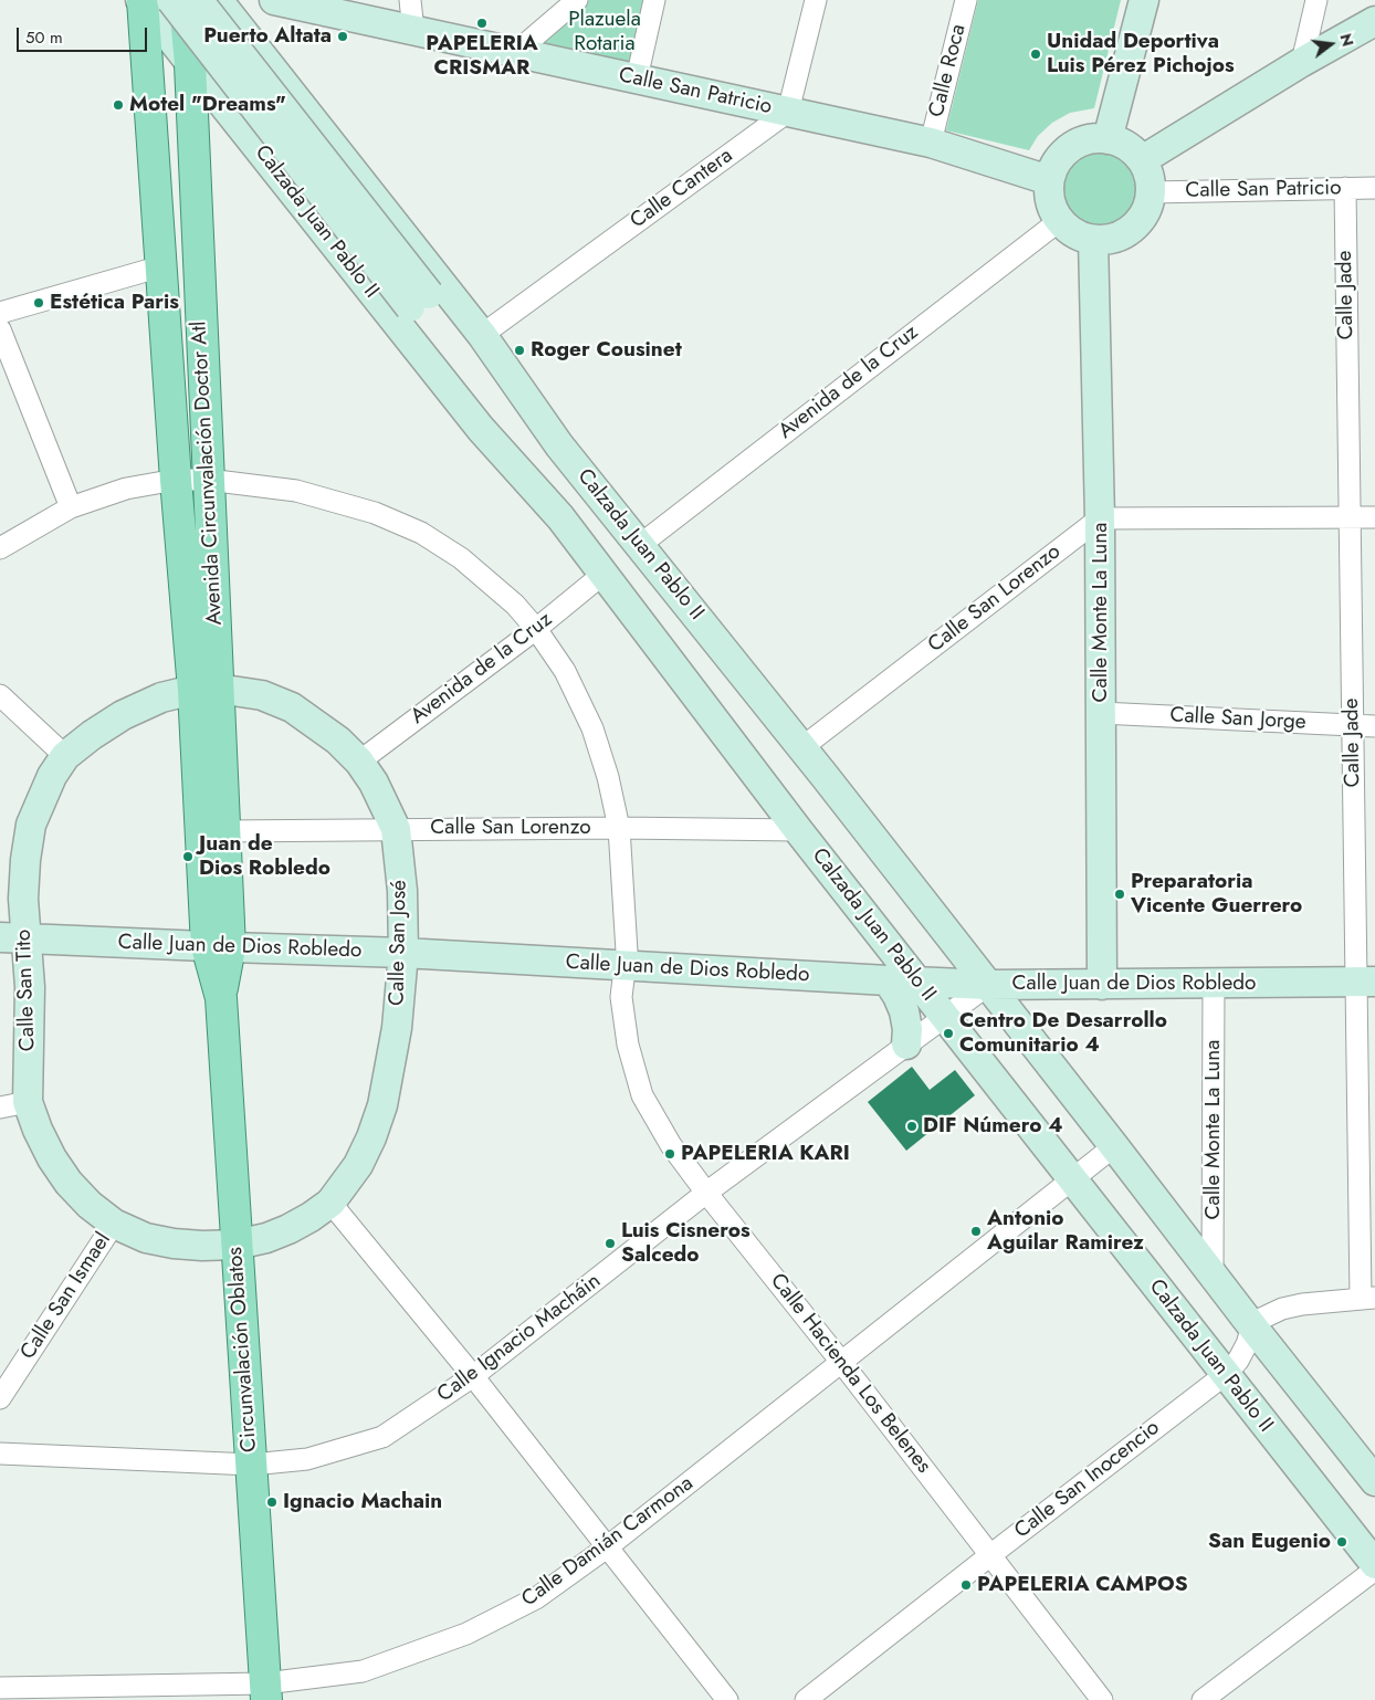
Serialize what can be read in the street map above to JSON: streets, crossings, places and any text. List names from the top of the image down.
{
  "streets": {
    "main road": ["Avenida Circunvalación Doctor Atl", "Circunvalación Oblatos"],
    "street": [
      "Calle Roca",
      "Calle San Patricio",
      "Calle Cantera",
      "Calzada Juan Pablo II",
      "Calle Jade",
      "Avenida de la Cruz",
      "Calle San Lorenzo",
      "Calle Monte La Luna",
      "Calle San Jorge",
      "Calle San José",
      "Calle Juan de Dios Robledo",
      "Calle San Tito",
      "Calle San Ismael",
      "Calle Ignacio Macháin",
      "Calle Hacienda Los Belenes",
      "Calle San Inocencio",
      "Calle Damián Carmona"
    ]
  },
  "crossings": [
    ["Calle Roca", "Calle San Patricio"],
    ["Calle San Patricio", "Calle Cantera"],
    ["Calle San Patricio", "Calle Jade"],
    ["Calle San Patricio", "Avenida de la Cruz"],
    ["Calle San Patricio", "Calle Monte La Luna"],
    ["Calle Cantera", "Calzada Juan Pablo II"],
    ["Calzada Juan Pablo II", "Avenida de la Cruz"],
    ["Calzada Juan Pablo II", "Avenida Circunvalación Doctor Atl"],
    ["Calzada Juan Pablo II", "Calle San Lorenzo"],
    ["Calzada Juan Pablo II", "Calle Monte La Luna"],
    ["Calzada Juan Pablo II", "Calle Juan de Dios Robledo"],
    ["Calzada Juan Pablo II", "Calle Ignacio Macháin"],
    ["Calzada Juan Pablo II", "Calle San Inocencio"],
    ["Calzada Juan Pablo II", "Calle Damián Carmona"],
    ["Calle Jade", "Calle San Jorge"],
    ["Calle Jade", "Calle Juan de Dios Robledo"],
    ["Avenida de la Cruz", "Calle Monte La Luna"],
    ["Avenida de la Cruz", "Calle San José"],
    ["Avenida de la Cruz", "Calle Hacienda Los Belenes"],
    ["Avenida Circunvalación Doctor Atl", "Calle San Lorenzo"],
    ["Avenida Circunvalación Doctor Atl", "Calle San José"],
    ["Avenida Circunvalación Doctor Atl", "Calle Juan de Dios Robledo"],
    ["Avenida Circunvalación Doctor Atl", "Calle San Tito"],
    ["Avenida Circunvalación Doctor Atl", "Circunvalación Oblatos"],
    ["Avenida Circunvalación Doctor Atl", "Calle Hacienda Los Belenes"],
    ["Calle San Lorenzo", "Calle Monte La Luna"],
    ["Calle San Lorenzo", "Calle San José"],
    ["Calle San Lorenzo", "Calle Hacienda Los Belenes"],
    ["Calle Monte La Luna", "Calle San Jorge"],
    ["Calle Monte La Luna", "Calle Juan de Dios Robledo"],
    ["Calle San José", "Calle Juan de Dios Robledo"],
    ["Calle San José", "Calle San Tito"],
    ["Calle San José", "Circunvalación Oblatos"],
    ["Calle Juan de Dios Robledo", "Calle San Tito"],
    ["Calle Juan de Dios Robledo", "Calle Ignacio Macháin"],
    ["Calle Juan de Dios Robledo", "Circunvalación Oblatos"],
    ["Calle Juan de Dios Robledo", "Calle Hacienda Los Belenes"],
    ["Calle San Tito", "Calle San Ismael"],
    ["Calle San Tito", "Circunvalación Oblatos"],
    ["Calle Ignacio Macháin", "Circunvalación Oblatos"],
    ["Calle Ignacio Macháin", "Calle Hacienda Los Belenes"],
    ["Circunvalación Oblatos", "Calle Damián Carmona"],
    ["Calle Hacienda Los Belenes", "Calle San Inocencio"],
    ["Calle Hacienda Los Belenes", "Calle Damián Carmona"]
  ],
  "parks": ["Plazuela Rotaria"],
  "places": [
    "PAPELERIA CRISMAR",
    "Puerto Altata",
    "Unidad Deportiva Luis Pérez Pichojos",
    "Motel \"Dreams\"",
    "Estética Paris",
    "Roger Cousinet",
    "Juan de Dios Robledo",
    "Preparatoria Vicente Guerrero",
    "Centro De Desarrollo Comunitario 4",
    "DIF Número 4",
    "PAPELERIA KARI",
    "Antonio Aguilar Ramirez",
    "Luis Cisneros Salcedo",
    "Ignacio Machain",
    "San Eugenio",
    "PAPELERIA CAMPOS"
  ],
  "scale_bar": "50 m",
  "north": "right"
}
